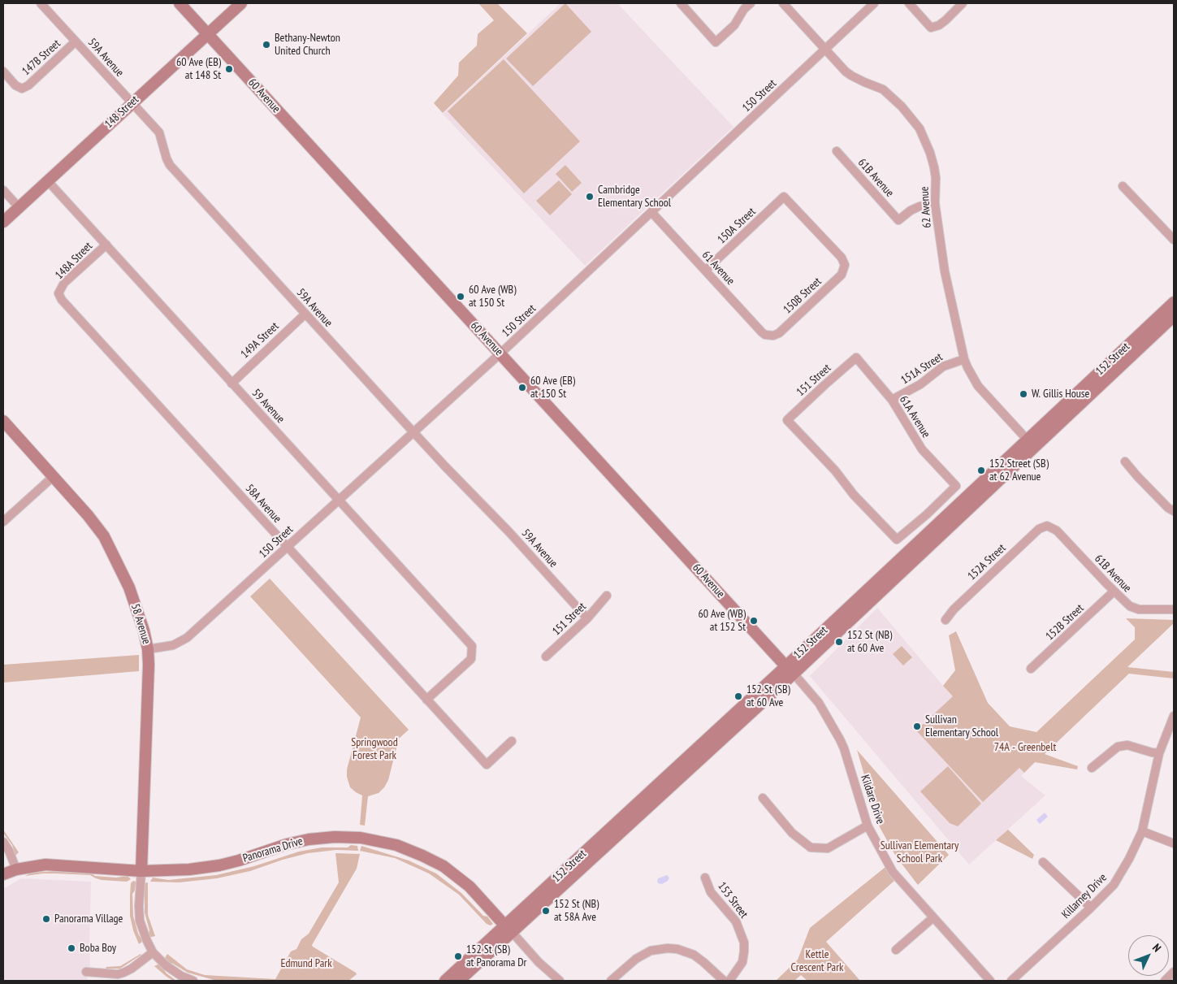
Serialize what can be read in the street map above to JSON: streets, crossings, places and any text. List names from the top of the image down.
{
  "streets": {
    "street": [
      "147B Street",
      "59A Avenue",
      "60 Avenue",
      "150 Street",
      "148 Street",
      "61B Avenue",
      "62 Avenue",
      "150A Street",
      "148A Street",
      "61 Avenue",
      "150B Street",
      "149A Street",
      "152 Street",
      "151A Street",
      "151 Street",
      "59 Avenue",
      "61A Avenue",
      "58A Avenue",
      "152A Street",
      "152B Street",
      "58 Avenue",
      "Kildare Drive",
      "Panorama Drive",
      "Killarney Drive",
      "153 Street"
    ]
  },
  "crossings": [
    ["147B Street", "59A Avenue"],
    ["59A Avenue", "150 Street"],
    ["59A Avenue", "148 Street"],
    ["59A Avenue", "149A Street"],
    ["59A Avenue", "151 Street"],
    ["60 Avenue", "150 Street"],
    ["60 Avenue", "148 Street"],
    ["60 Avenue", "152 Street"],
    ["60 Avenue", "Kildare Drive"],
    ["150 Street", "62 Avenue"],
    ["150 Street", "61 Avenue"],
    ["150 Street", "59 Avenue"],
    ["150 Street", "58A Avenue"],
    ["150 Street", "58 Avenue"],
    ["148 Street", "59 Avenue"],
    ["61B Avenue", "62 Avenue"],
    ["61B Avenue", "152A Street"],
    ["61B Avenue", "152B Street"],
    ["62 Avenue", "152 Street"],
    ["62 Avenue", "151A Street"],
    ["150A Street", "61 Avenue"],
    ["150A Street", "150B Street"],
    ["148A Street", "59 Avenue"],
    ["148A Street", "58A Avenue"],
    ["61 Avenue", "150B Street"],
    ["149A Street", "59 Avenue"],
    ["152 Street", "Kildare Drive"],
    ["152 Street", "Panorama Drive"],
    ["151A Street", "61A Avenue"],
    ["151 Street", "61A Avenue"],
    ["59 Avenue", "58A Avenue"],
    ["58 Avenue", "Panorama Drive"]
  ],
  "parks": [
    "Springwood Forest Park",
    "74A - Greenbelt",
    "Sullivan Elementary School Park",
    "Kettle Crescent Park",
    "Edmund Park"
  ],
  "places": [
    "Bethany-Newton United Church",
    "60 Ave (EB) at 148 St",
    "Cambridge Elementary School",
    "60 Ave (WB) at 150 St",
    "60 Ave (EB) at 150 St",
    "W. Gillis House",
    "152 Street (SB) at 62 Avenue",
    "60 Ave (WB) at 152 St",
    "152 St (NB) at 60 Ave",
    "152 St (SB) at 60 Ave",
    "Sullivan Elementary School",
    "152 St (NB) at 58A Ave",
    "Panorama Village",
    "Boba Boy",
    "152 St (SB) at Panorama Dr"
  ],
  "north": "top right"
}
